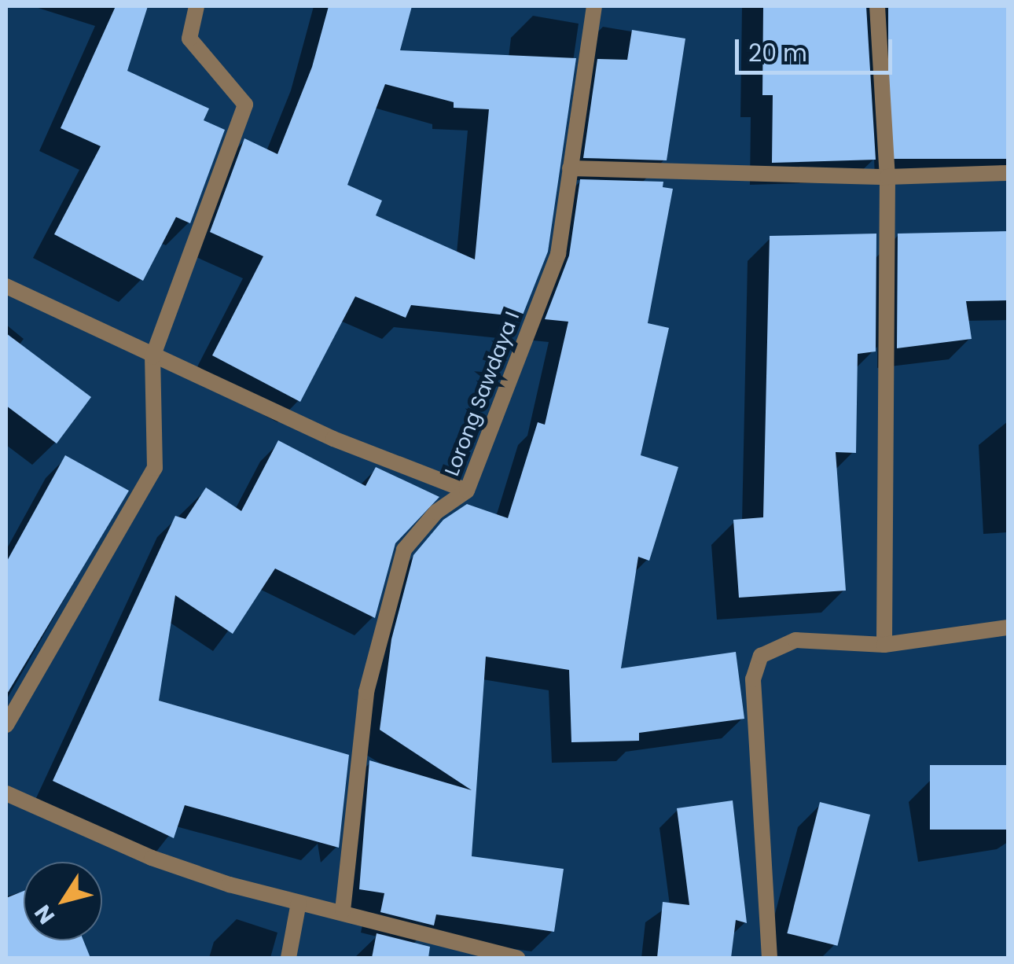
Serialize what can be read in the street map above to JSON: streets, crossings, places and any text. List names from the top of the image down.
{
  "streets": {
    "street": ["Lorong Sawdaya I"]
  },
  "scale_bar": "20 m",
  "north": "bottom left"
}
